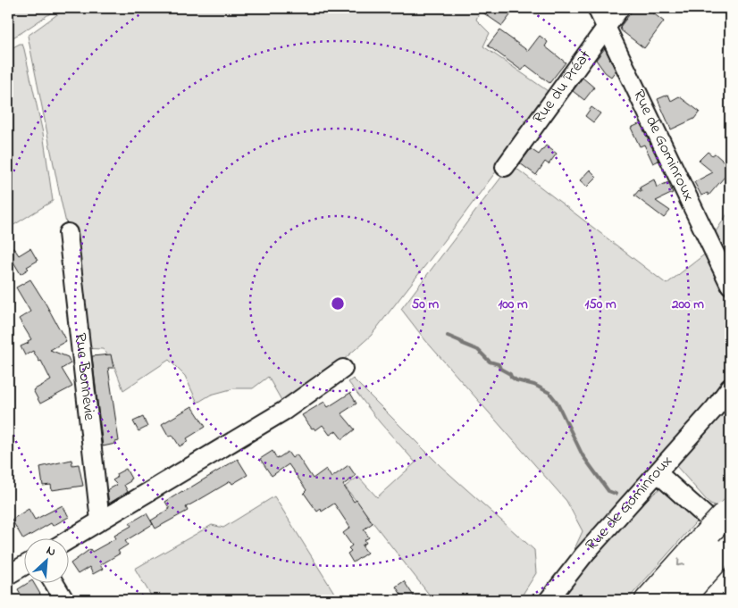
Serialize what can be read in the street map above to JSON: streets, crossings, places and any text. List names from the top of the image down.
{
  "streets": {
    "street": ["Rue du Préat", "Rue de Gominroux", "Rue Bonnevie"]
  },
  "crossings": [
    ["Rue du Préat", "Rue de Gominroux"]
  ],
  "north": "top right",
  "rings": [
    "50 m",
    "100 m",
    "150 m",
    "200 m"
  ]
}
